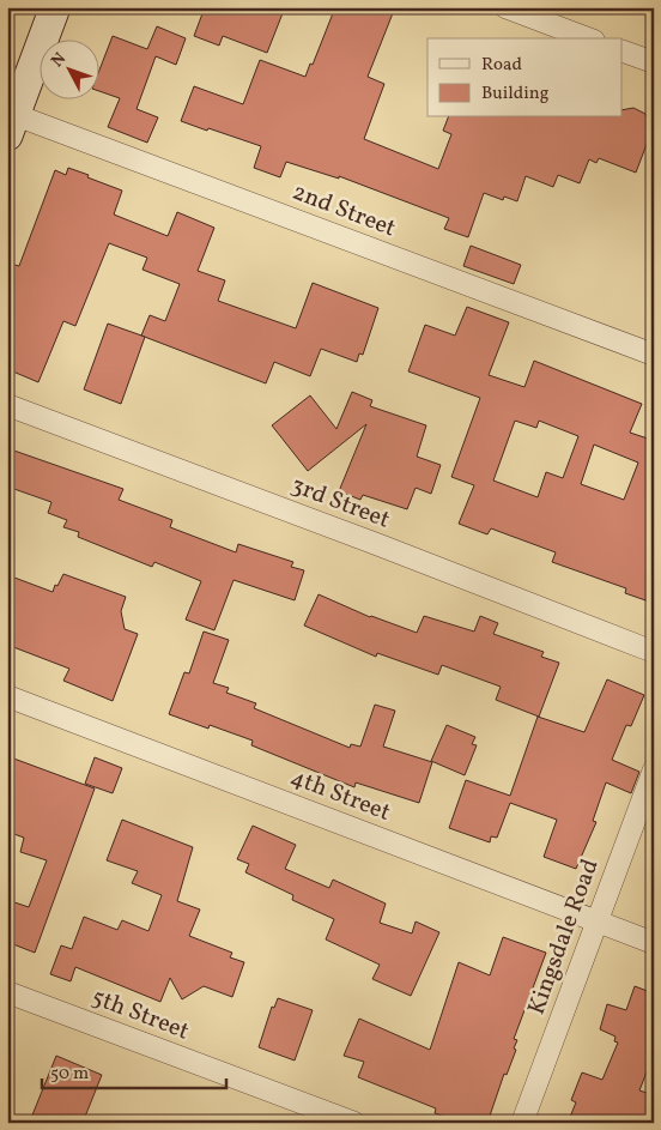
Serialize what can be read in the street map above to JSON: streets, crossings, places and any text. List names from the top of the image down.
{
  "streets": {
    "street": [
      "2nd Street",
      "3rd Street",
      "4th Street",
      "Kingsdale Road",
      "5th Street"
    ]
  },
  "crossings": [
    ["4th Street", "Kingsdale Road"]
  ],
  "legend": ["Road", "Building"],
  "scale_bar": "50 m",
  "north": "top left"
}
